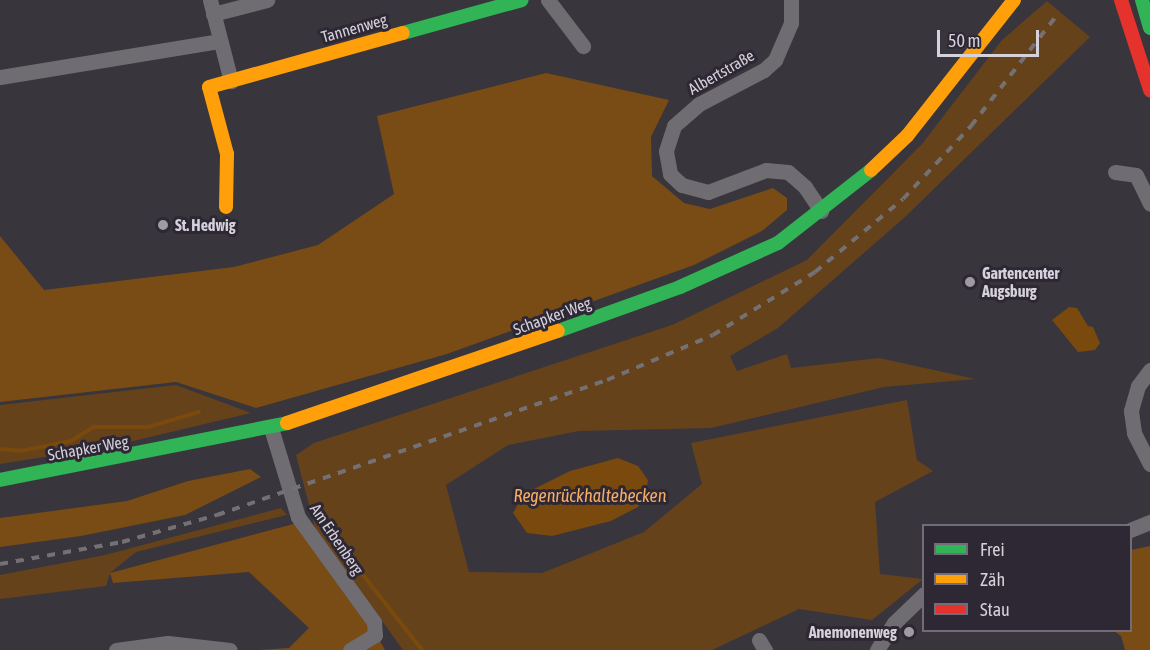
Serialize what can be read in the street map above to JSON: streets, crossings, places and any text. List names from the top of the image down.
{
  "streets": {
    "street": [
      "Tannenweg",
      "Albertstraße",
      "Schapker Weg",
      "Am Erbenberg"
    ]
  },
  "crossings": [
    ["Albertstraße", "Schapker Weg"],
    ["Schapker Weg", "Am Erbenberg"]
  ],
  "water": ["Regenrückhaltebecken"],
  "places": ["St. Hedwig", "Gartencenter Augsburg", "Anemonenweg"],
  "legend": ["Frei", "Zäh", "Stau"],
  "scale_bar": "50 m"
}
